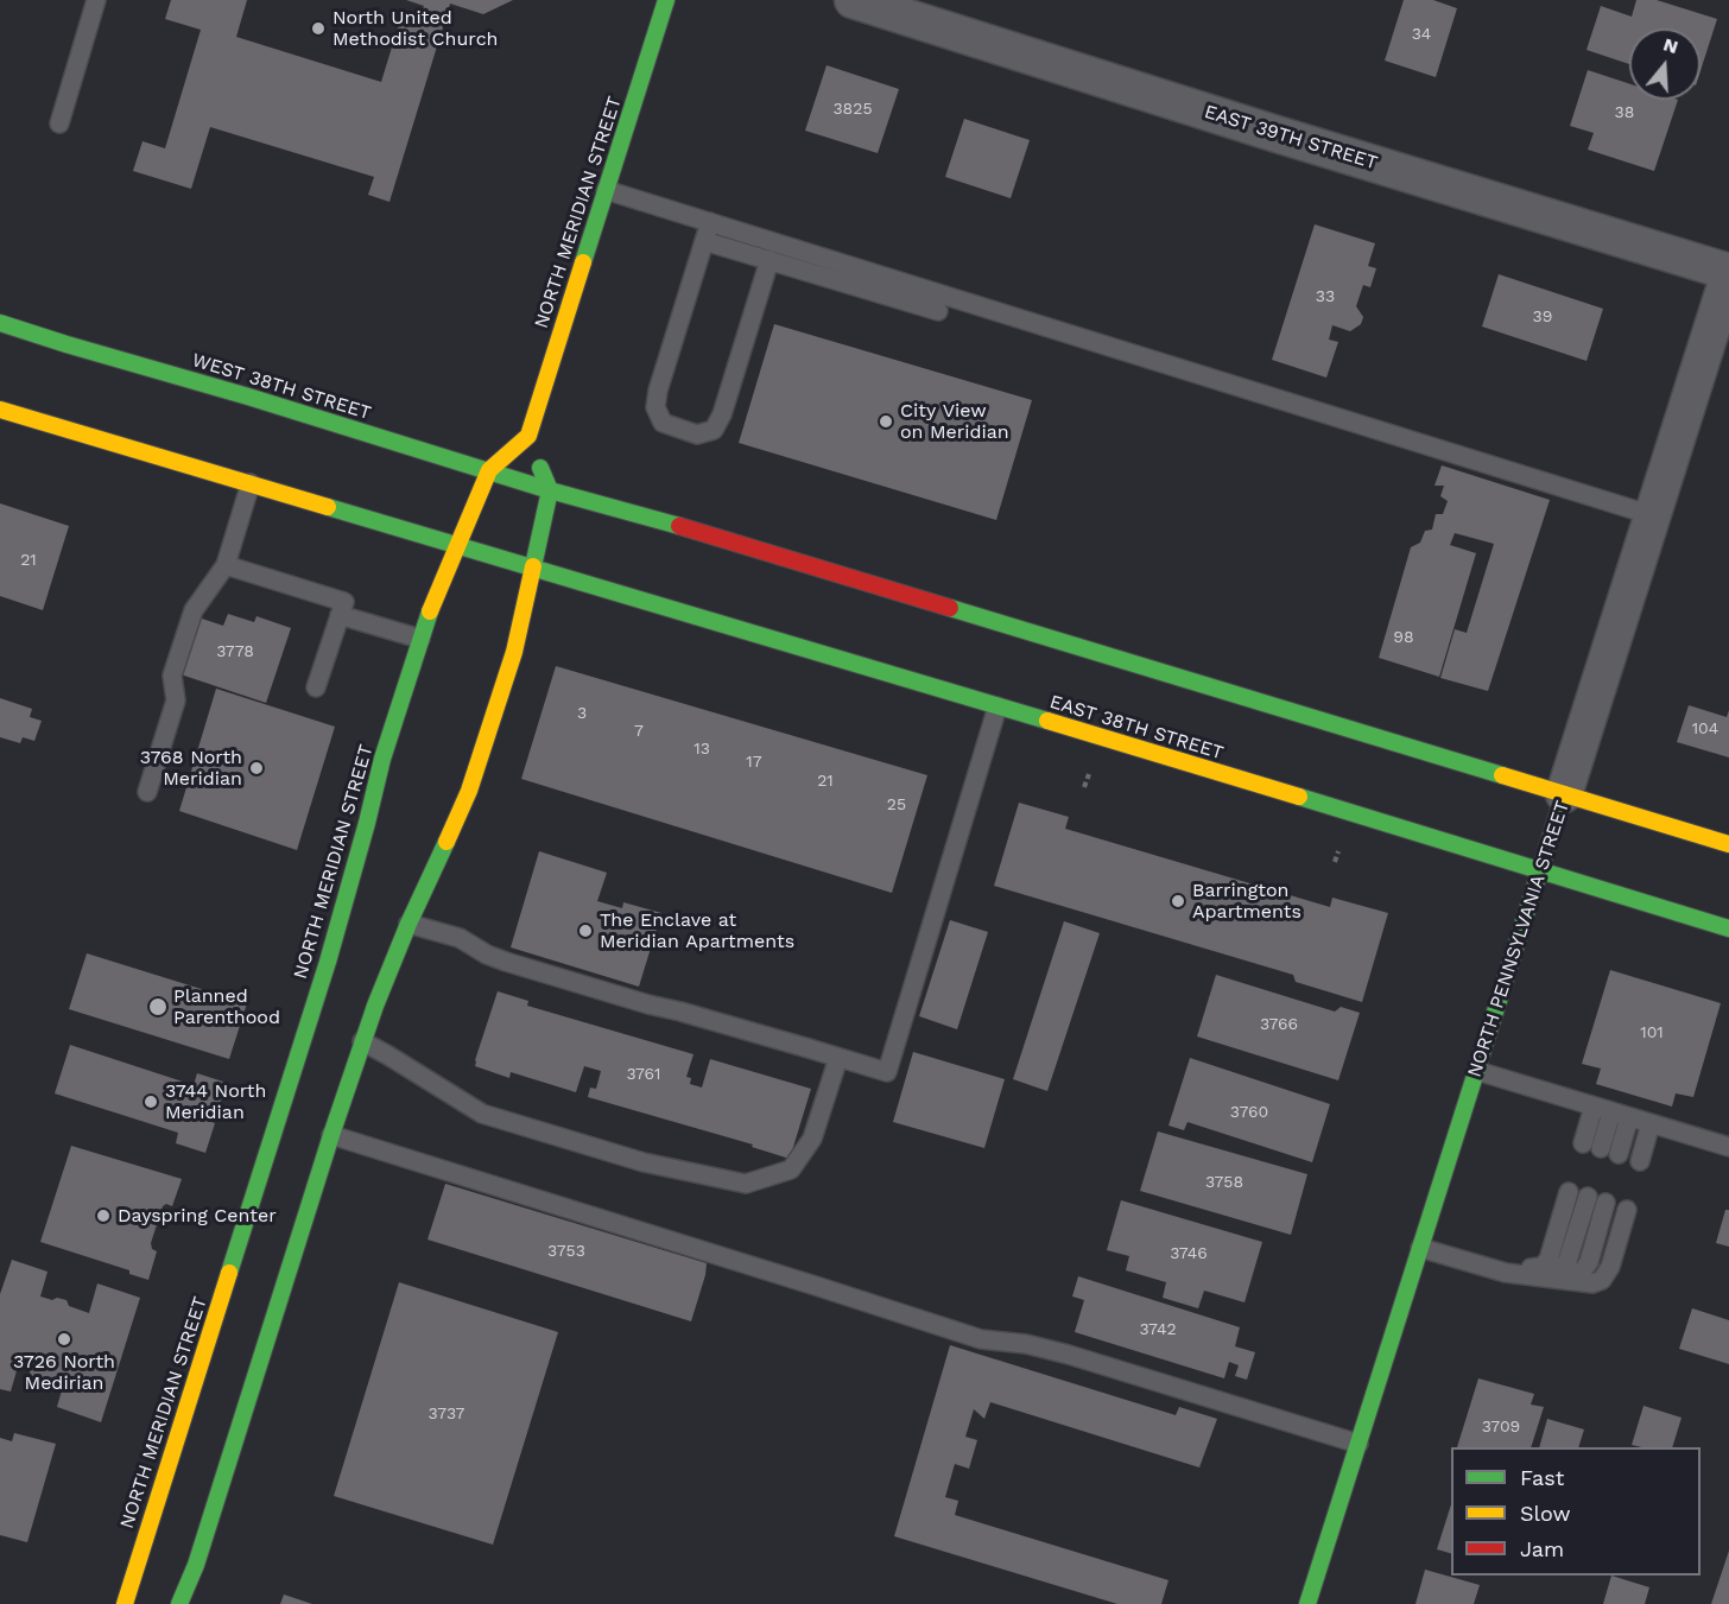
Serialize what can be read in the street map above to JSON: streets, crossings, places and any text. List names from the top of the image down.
{
  "streets": {
    "main road": [
      "NORTH MERIDIAN STREET",
      "WEST 38TH STREET",
      "EAST 38TH STREET",
      "NORTH PENNSYLVANIA STREET"
    ],
    "street": ["EAST 39TH STREET"]
  },
  "crossings": [
    ["EAST 39TH STREET", "NORTH PENNSYLVANIA STREET"],
    ["NORTH MERIDIAN STREET", "WEST 38TH STREET"],
    ["EAST 38TH STREET", "NORTH PENNSYLVANIA STREET"]
  ],
  "places": [
    "North United Methodist Church",
    "City View on Meridian",
    "3768 North Meridian",
    "Barrington Apartments",
    "The Enclave at Meridian Apartments",
    "Planned Parenthood",
    "3744 North Meridian",
    "Dayspring Center",
    "3726 North Medirian"
  ],
  "house_numbers": [
    "34",
    "3825",
    "38",
    "33",
    "39",
    "21",
    "98",
    "3778",
    "3",
    "104",
    "7",
    "13",
    "17",
    "21",
    "25",
    "3766",
    "101",
    "3761",
    "3760",
    "3758",
    "3753",
    "3746",
    "3742",
    "3737",
    "3709"
  ],
  "legend": ["Fast", "Slow", "Jam"],
  "north": "top"
}
